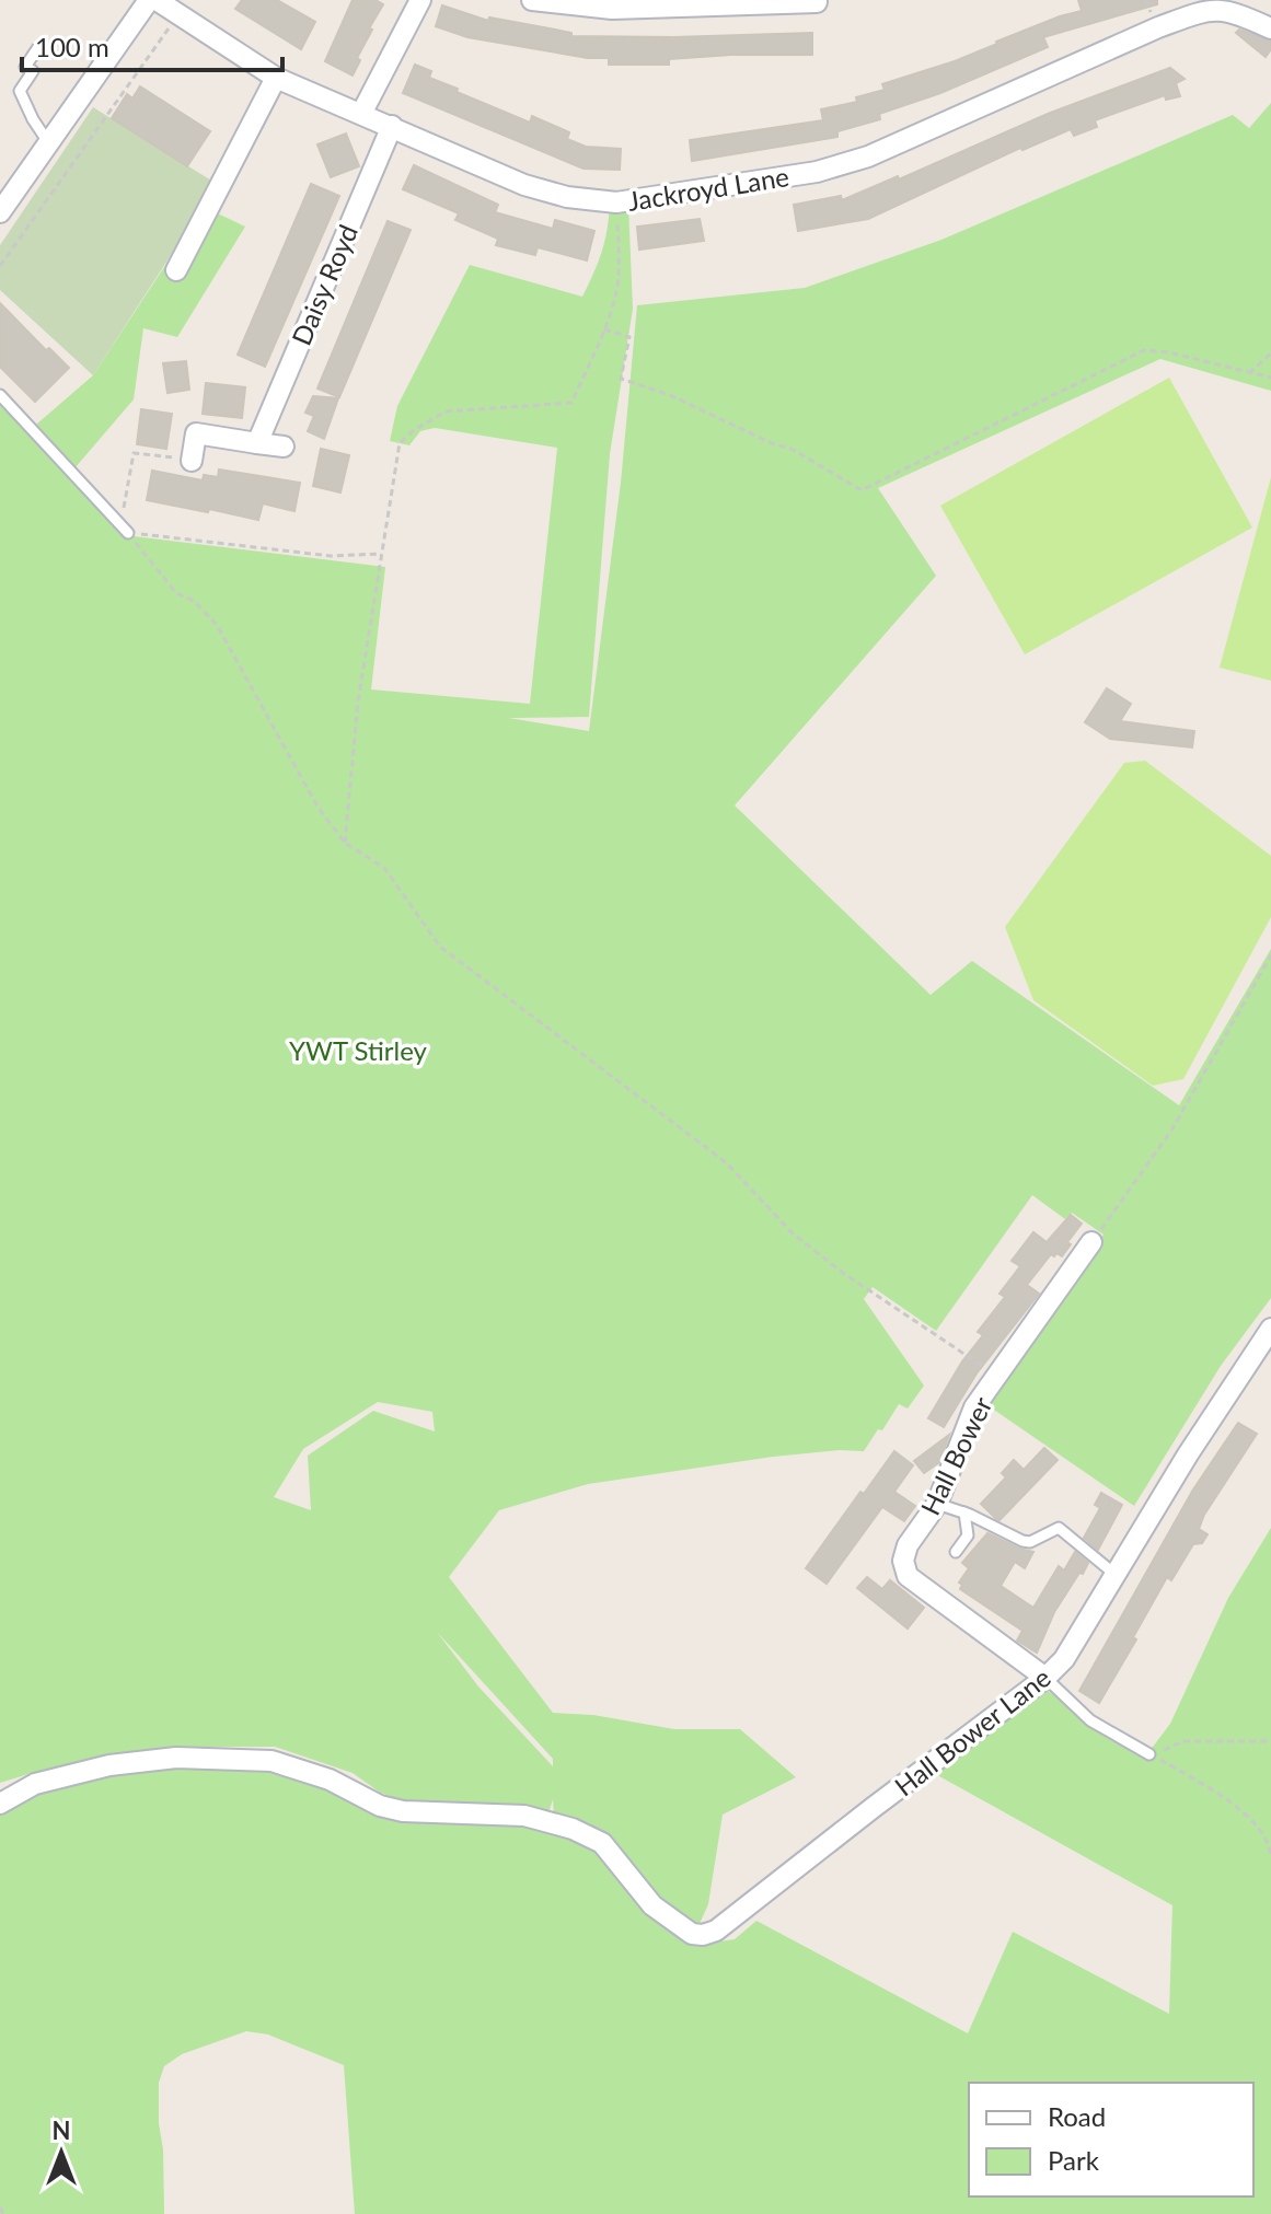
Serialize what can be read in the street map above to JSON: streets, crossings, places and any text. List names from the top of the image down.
{
  "streets": {
    "street": [
      "Jackroyd Lane",
      "Daisy Royd",
      "Hall Bower",
      "Hall Bower Lane"
    ]
  },
  "crossings": [
    ["Jackroyd Lane", "Daisy Royd"],
    ["Hall Bower", "Hall Bower Lane"]
  ],
  "parks": ["YWT Stirley"],
  "legend": ["Road", "Park"],
  "scale_bar": "100 m",
  "north": "top"
}
